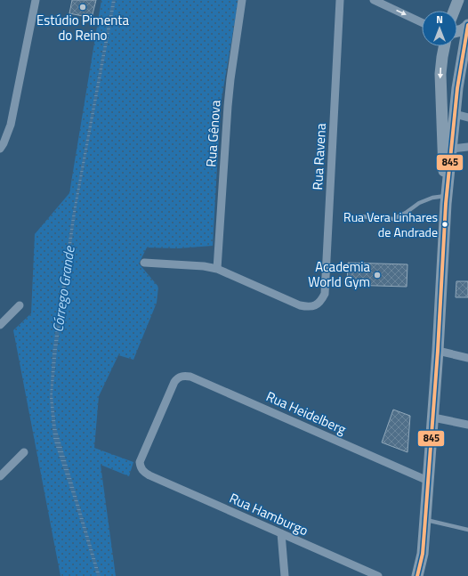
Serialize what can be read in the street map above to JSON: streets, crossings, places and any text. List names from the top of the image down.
{
  "streets": {
    "street": [
      "Rua Gênova",
      "Rua Ravena",
      "Rua Heidelberg",
      "Rua Hamburgo"
    ]
  },
  "crossings": [
    ["Rua Gênova", "Rua Ravena"],
    ["Rua Heidelberg", "Rua Hamburgo"]
  ],
  "water": ["Córrego Grande"],
  "places": ["Estúdio Pimenta do Reino", "Rua Vera Linhares de Andrade", "Academia World Gym"],
  "lines": ["transit line 845"],
  "north": "top"
}
